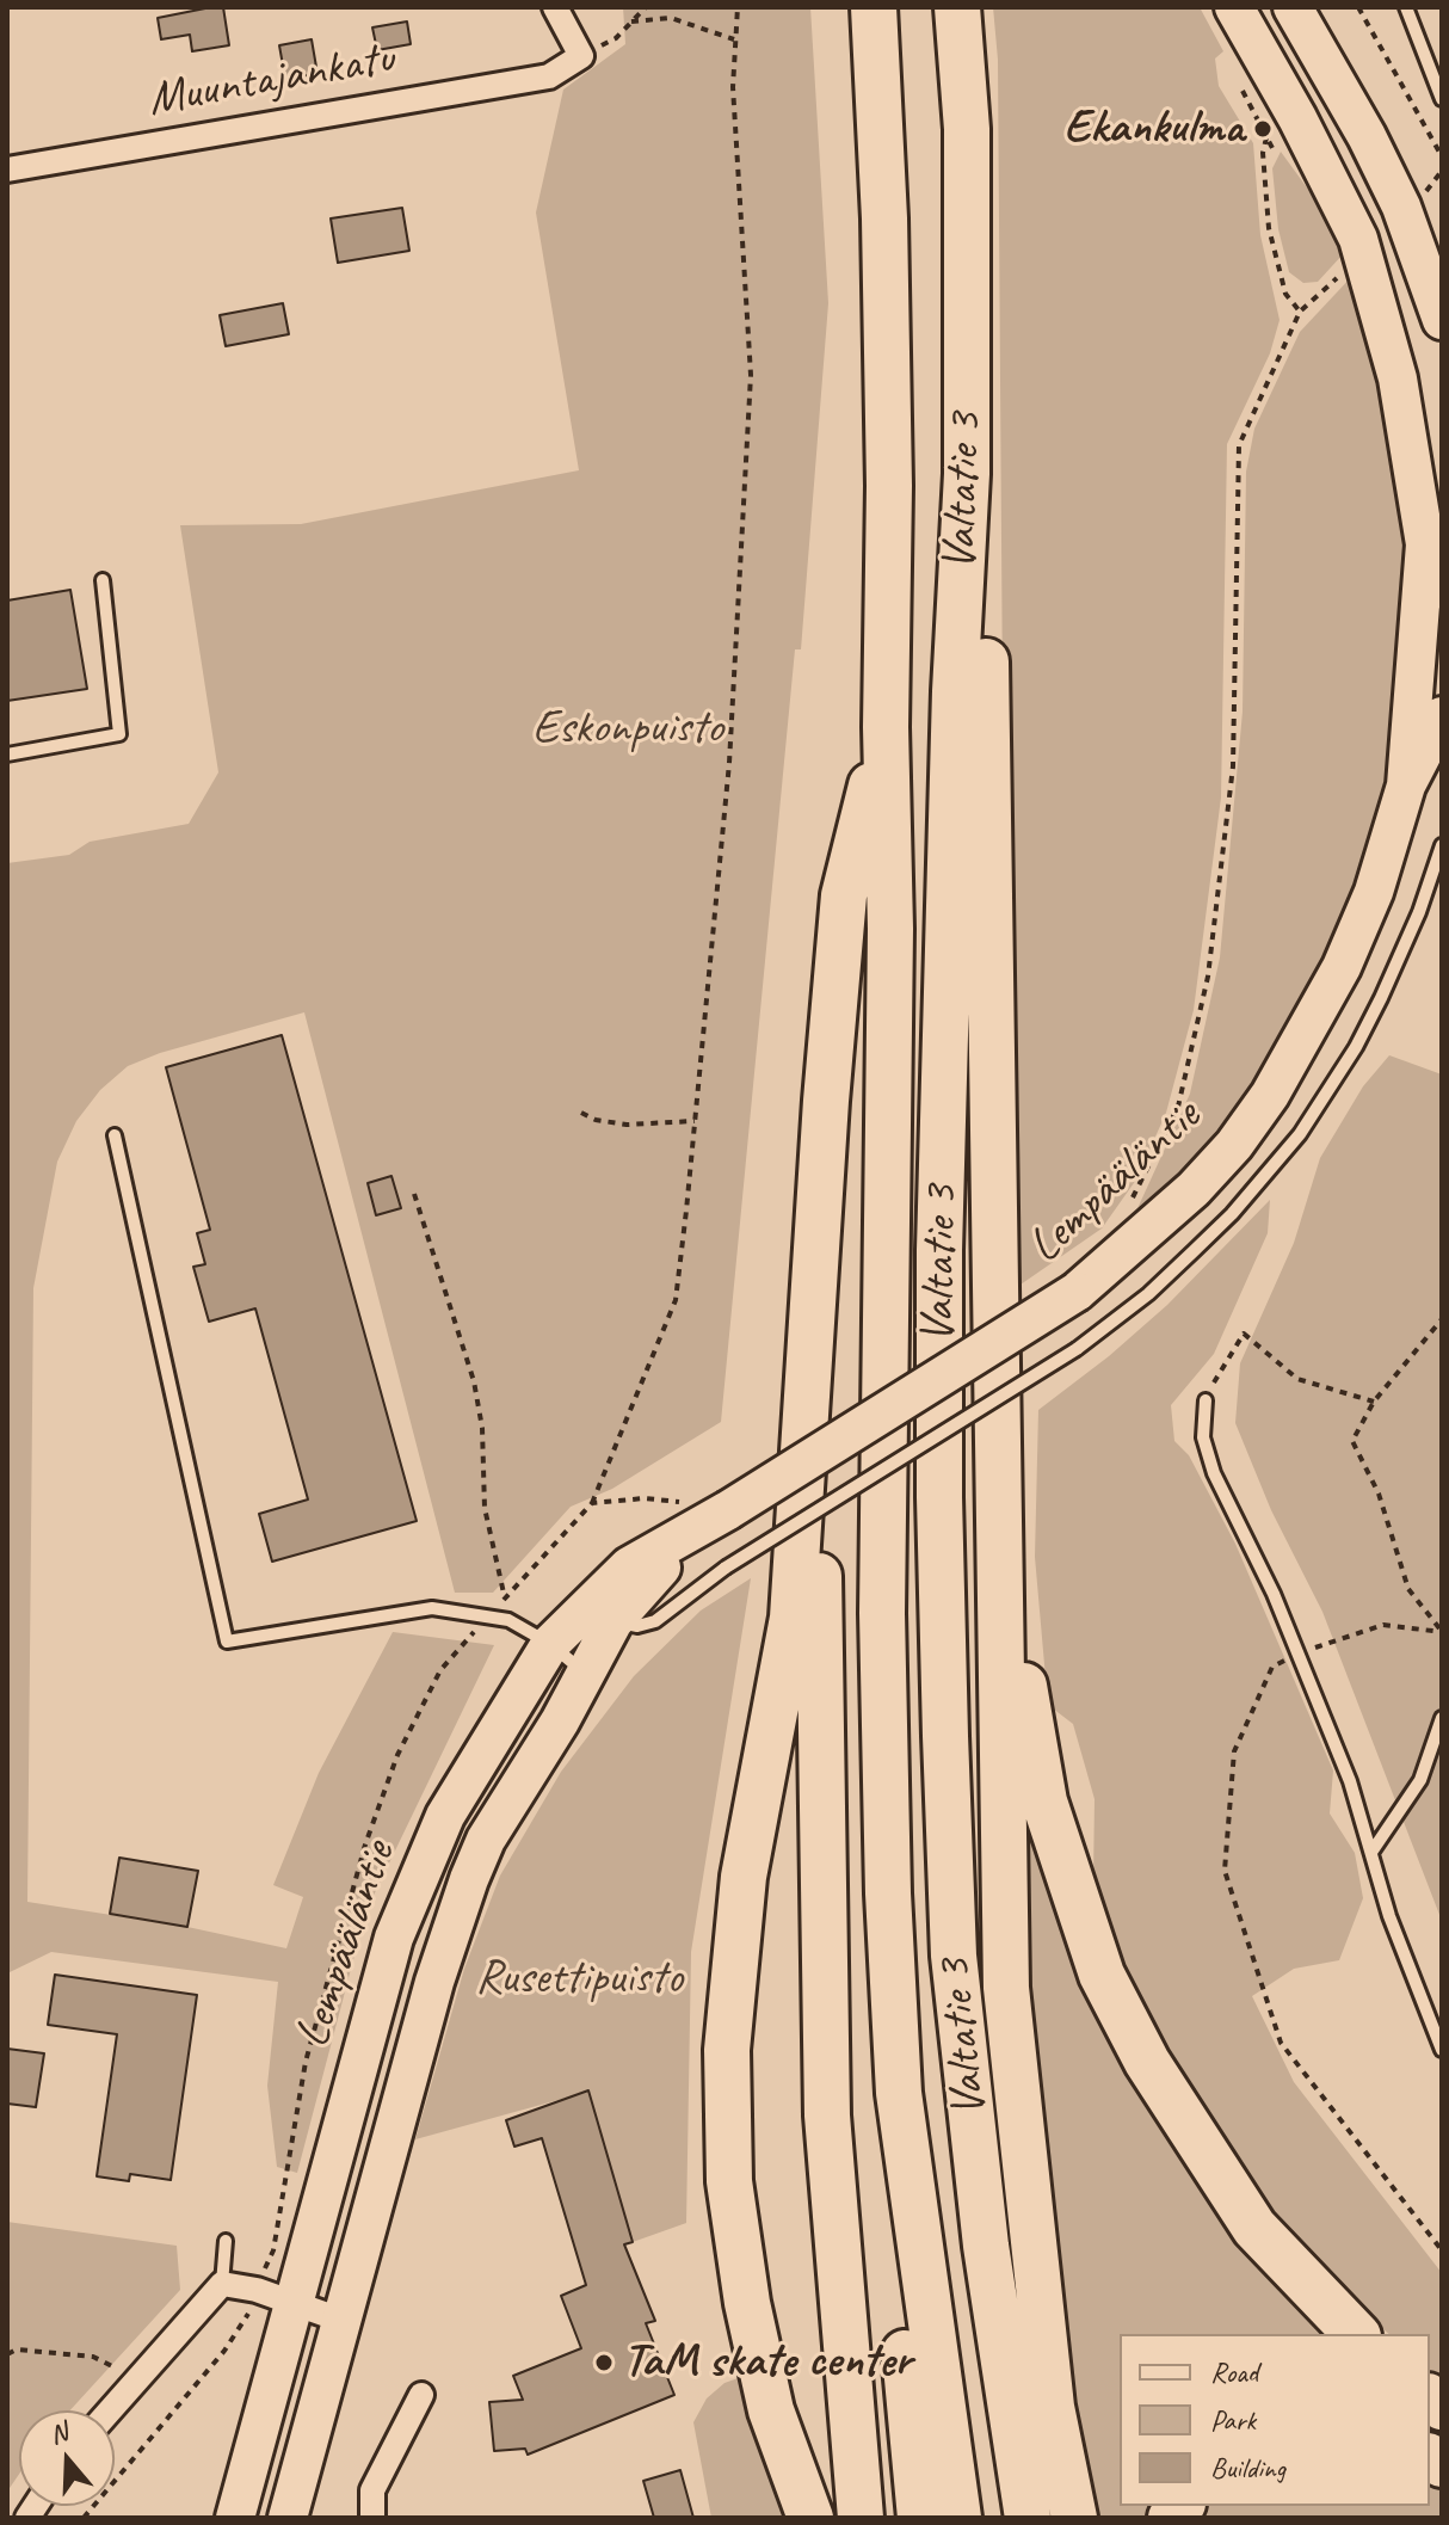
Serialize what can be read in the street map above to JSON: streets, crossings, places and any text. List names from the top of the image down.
{
  "streets": {
    "highway": ["Valtatie 3"],
    "main road": ["Lempääläntie"],
    "street": ["Muuntajankatu"]
  },
  "parks": ["Eskonpuisto", "Rusettipuisto"],
  "places": ["Ekankulma", "TaM skate center"],
  "legend": ["Road", "Park", "Building"],
  "north": "top"
}
